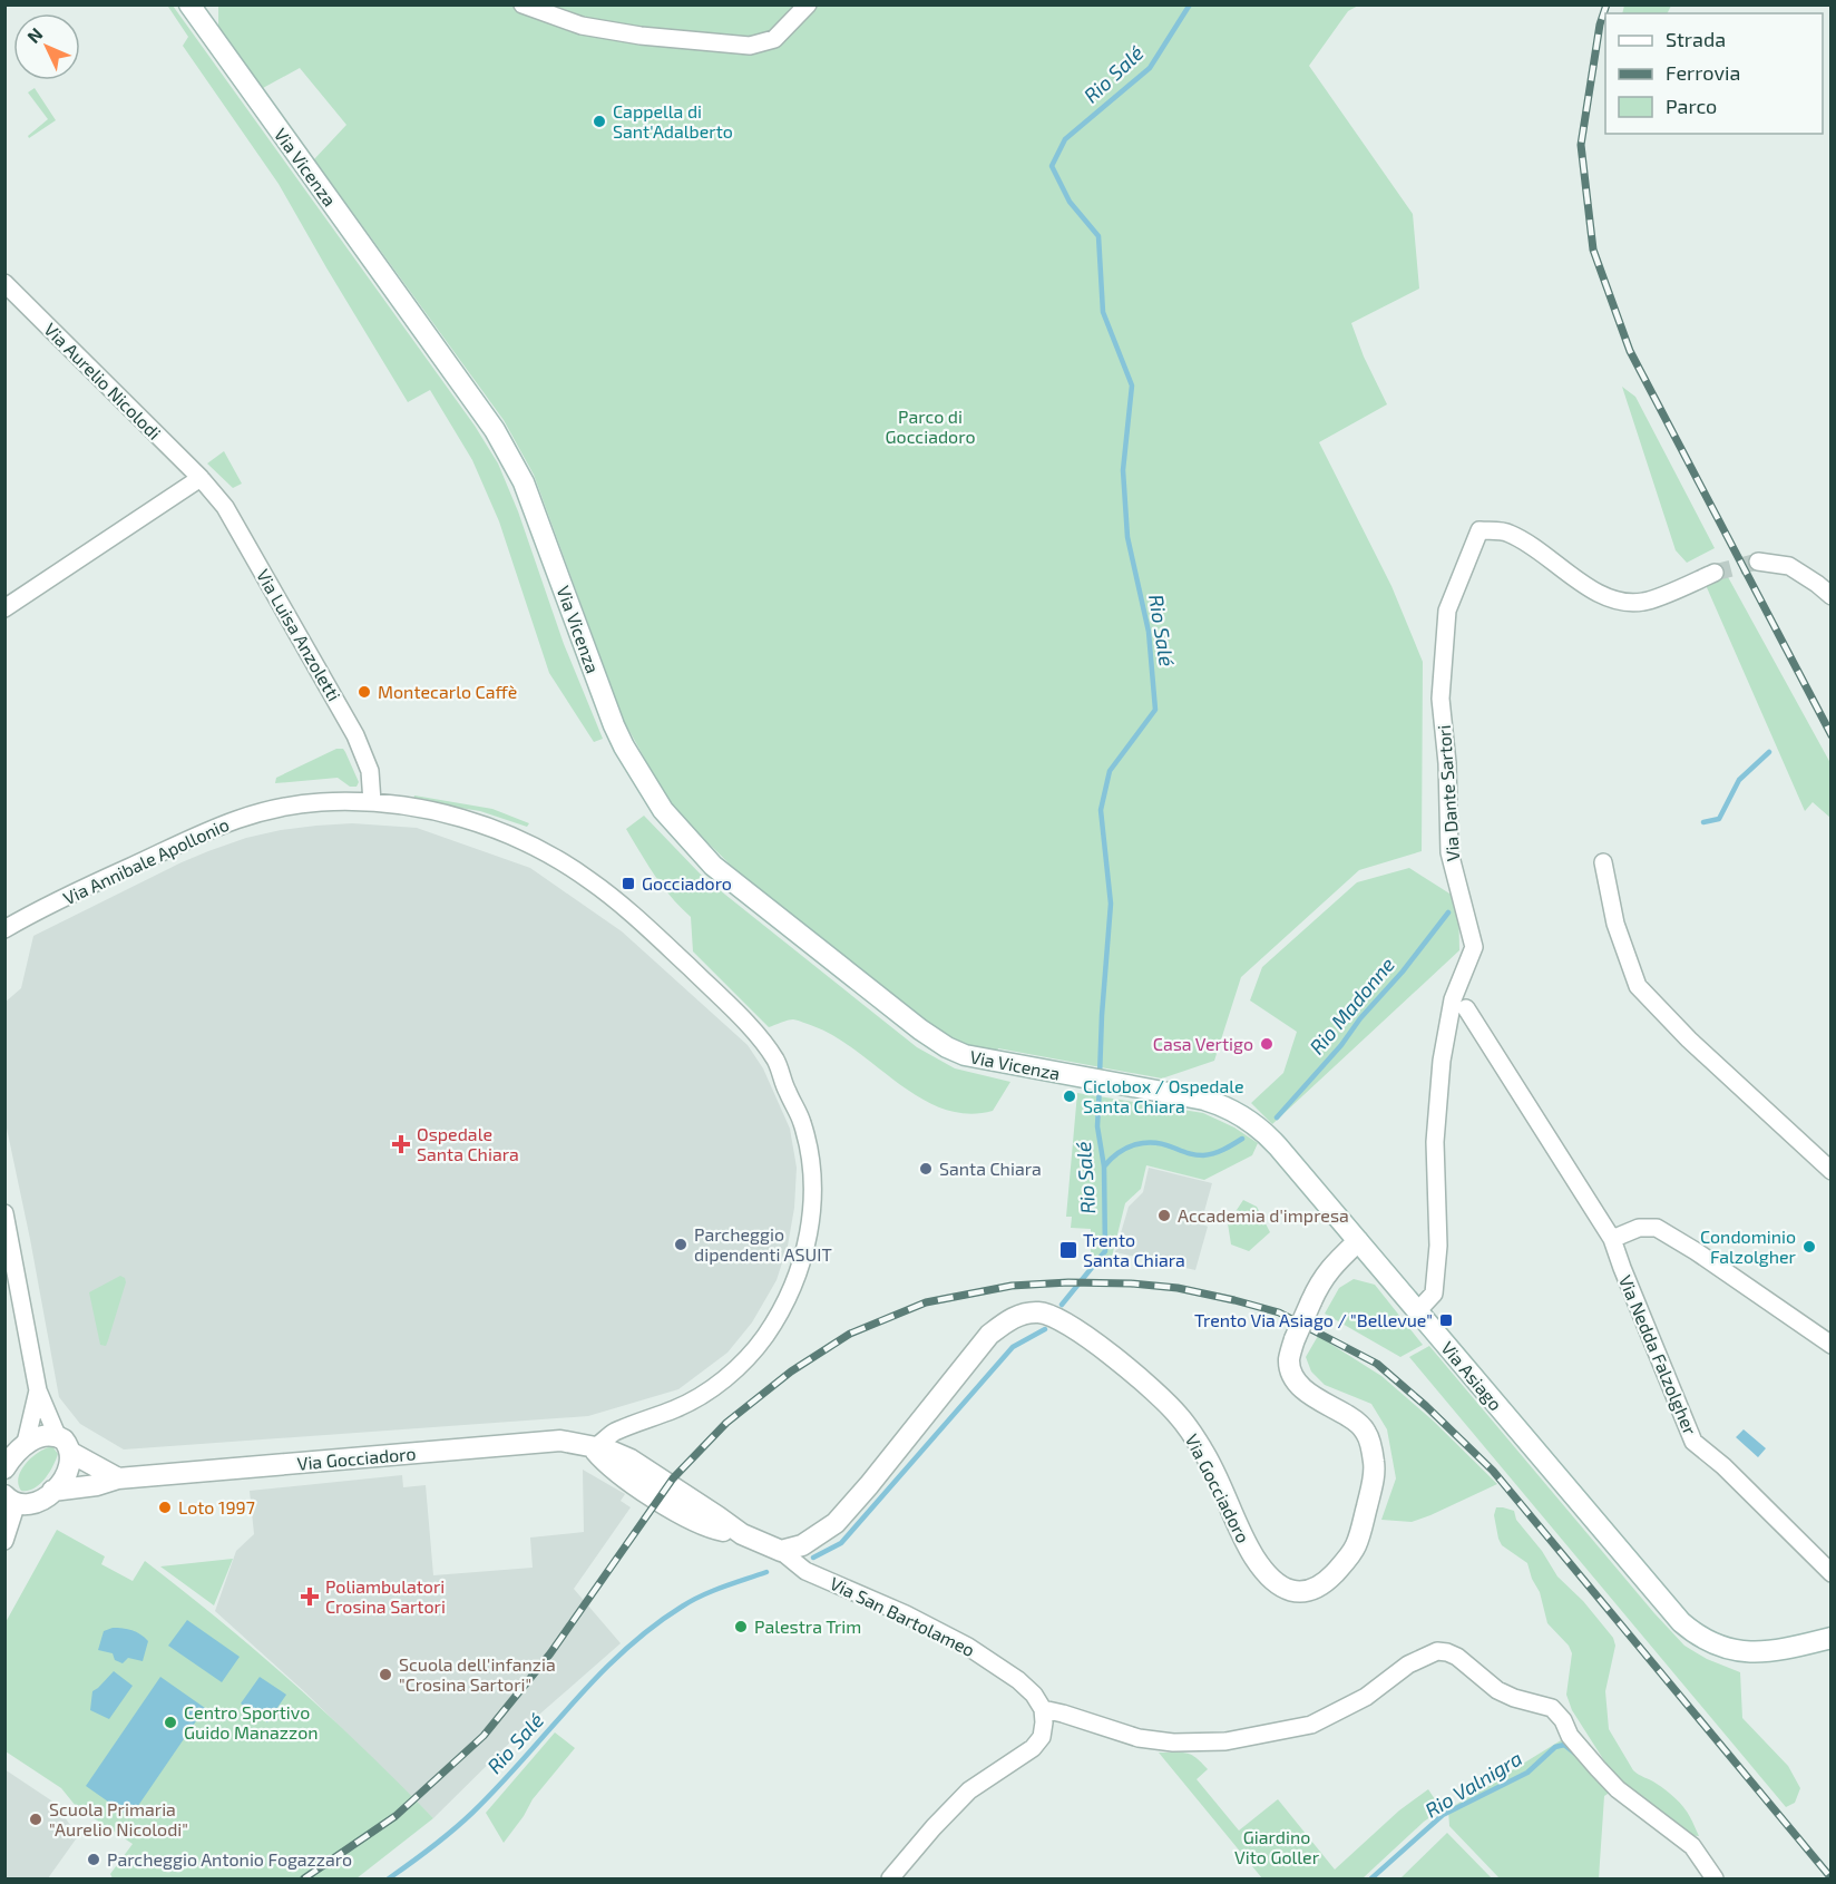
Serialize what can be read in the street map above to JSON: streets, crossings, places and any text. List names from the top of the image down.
{
  "streets": {
    "main road": ["Via Vicenza", "Via Asiago", "Via Gocciadoro"],
    "street": [
      "Via Aurelio Nicolodi",
      "Via Luisa Anzoletti",
      "Via Dante Sartori",
      "Via Annibale Apollonio",
      "Via Nedda Falzolgher",
      "Via San Bartolameo"
    ]
  },
  "crossings": [
    ["Via Vicenza", "Via Asiago"],
    ["Via Aurelio Nicolodi", "Via Luisa Anzoletti"],
    ["Via Luisa Anzoletti", "Via Annibale Apollonio"],
    ["Via Dante Sartori", "Via Asiago"],
    ["Via Annibale Apollonio", "Via Gocciadoro"],
    ["Via Asiago", "Via Gocciadoro"],
    ["Via Gocciadoro", "Via San Bartolameo"]
  ],
  "water": ["Rio Salé", "Rio Madonne", "Rio Valnigra"],
  "parks": ["Parco di Gocciadoro", "Giardino Vito Goller"],
  "places": {
    "other": [
      "Cappella di Sant'Adalberto",
      "Montecarlo Caffè",
      "Casa Vertigo",
      "Ciclobox / Ospedale Santa Chiara",
      "Santa Chiara",
      "Accademia d'impresa",
      "Parcheggio dipendenti ASUIT",
      "Condominio Falzolgher",
      "Loto 1997",
      "Palestra Trim",
      "Scuola dell'infanzia \"Crosina Sartori\"",
      "Centro Sportivo Guido Manazzon",
      "Scuola Primaria \"Aurelio Nicolodi\"",
      "Parcheggio Antonio Fogazzaro"
    ],
    "transit": ["Gocciadoro", "Trento Santa Chiara", "Trento Via Asiago / \"Bellevue\""],
    "health": ["Ospedale Santa Chiara", "Poliambulatori Crosina Sartori"]
  },
  "legend": ["Strada", "Ferrovia", "Parco"],
  "north": "top left"
}
